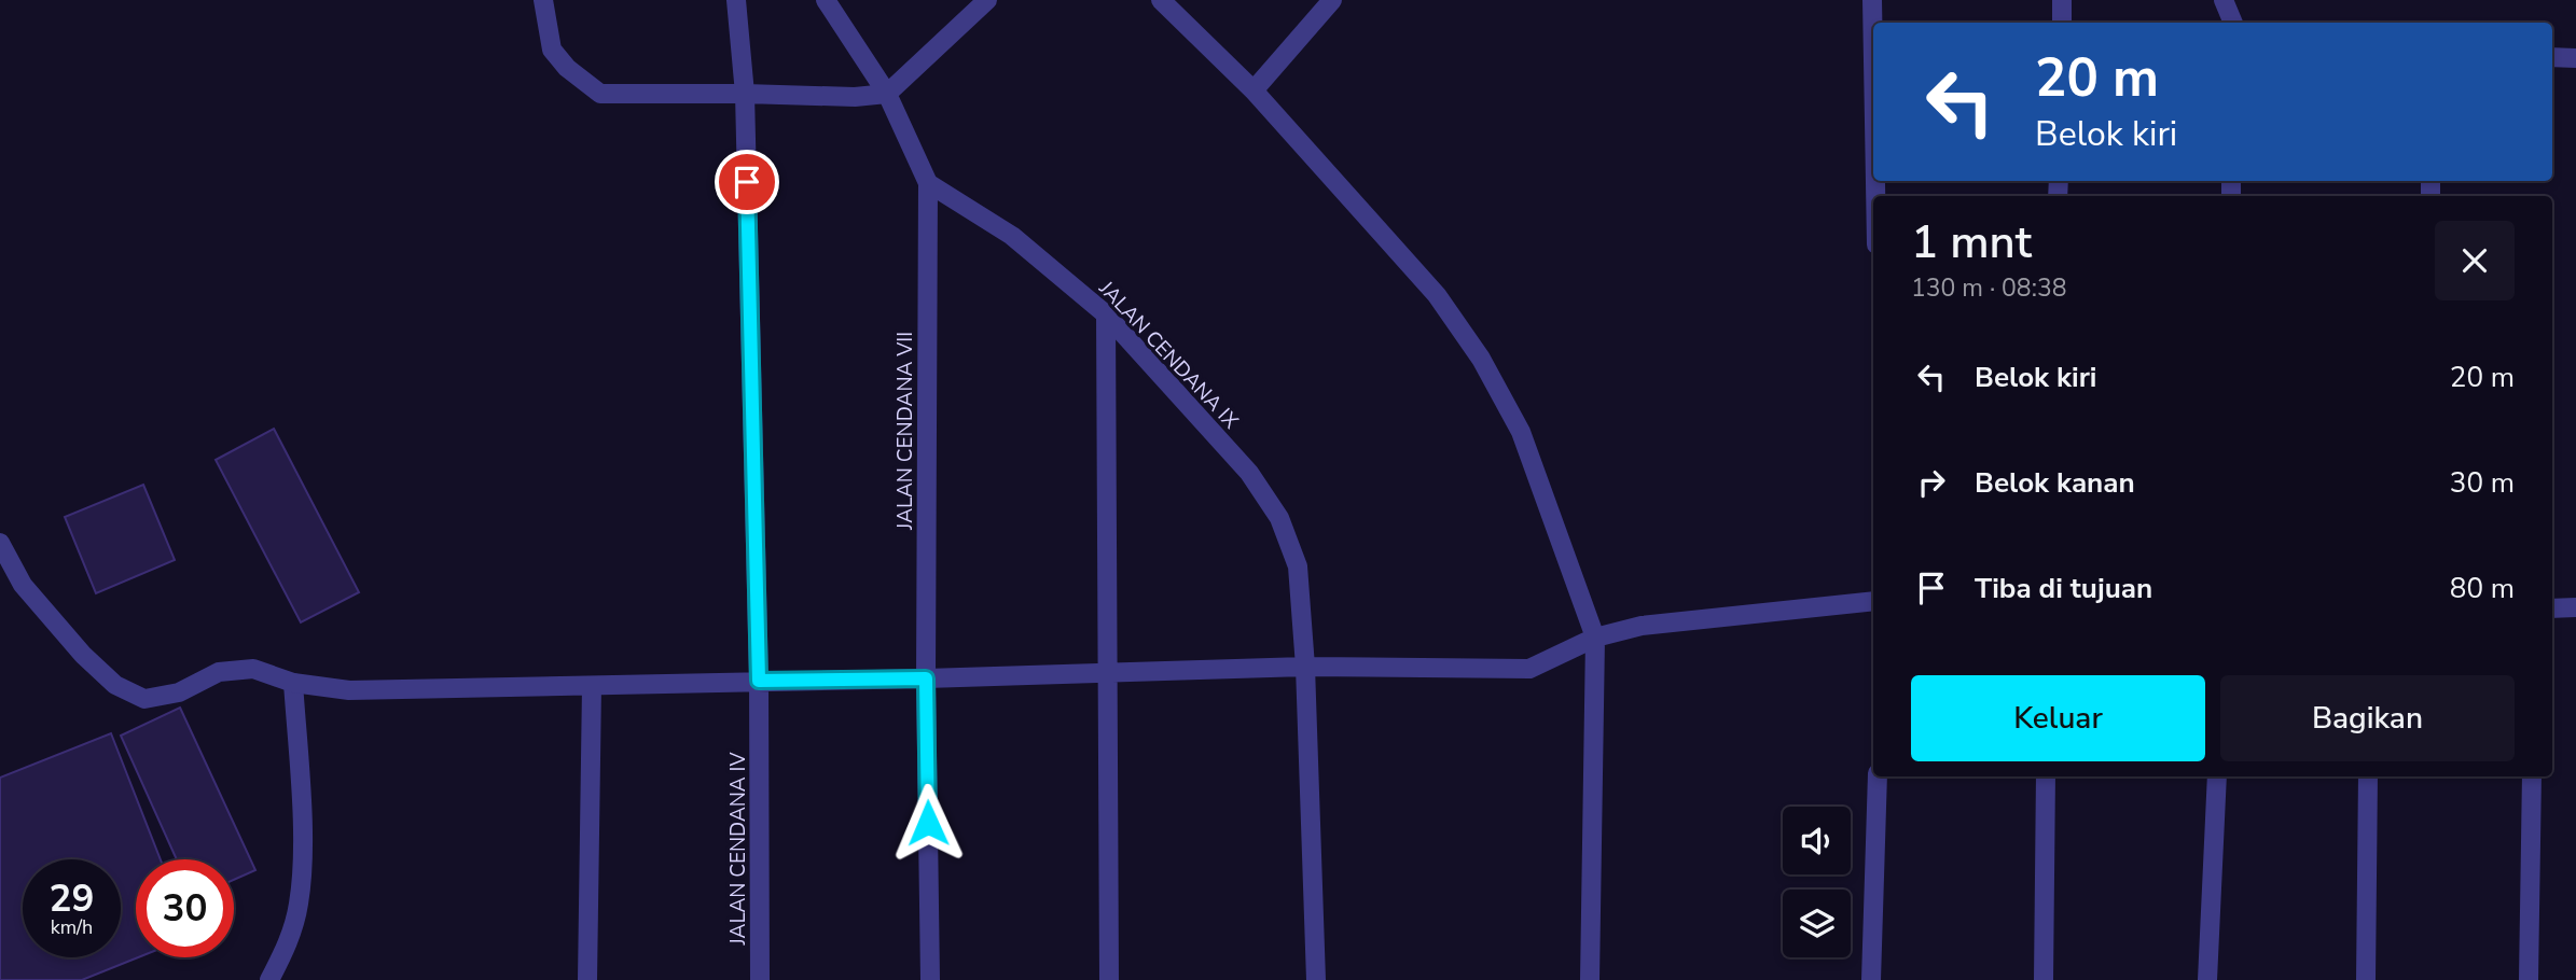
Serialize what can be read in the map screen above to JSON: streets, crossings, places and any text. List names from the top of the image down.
{
  "streets": {
    "street": ["JALAN CENDANA IX", "JALAN CENDANA VII", "JALAN CENDANA IV"]
  },
  "crossings": [
    ["JALAN CENDANA IX", "JALAN CENDANA VII"]
  ],
  "page": {
    "turn": ["20 m", "Belok kiri"],
    "heading": ["1 mnt", "130 m · 08:38"],
    "list": [
      {
        "name": "Belok kiri",
        "value": "20 m"
      },
      {
        "name": "Belok kanan",
        "value": "30 m"
      },
      {
        "name": "Tiba di tujuan",
        "value": "80 m"
      }
    ],
    "buttons": ["Keluar", "Bagikan"],
    "speed": "29 km/h",
    "limit": "30"
  }
}
